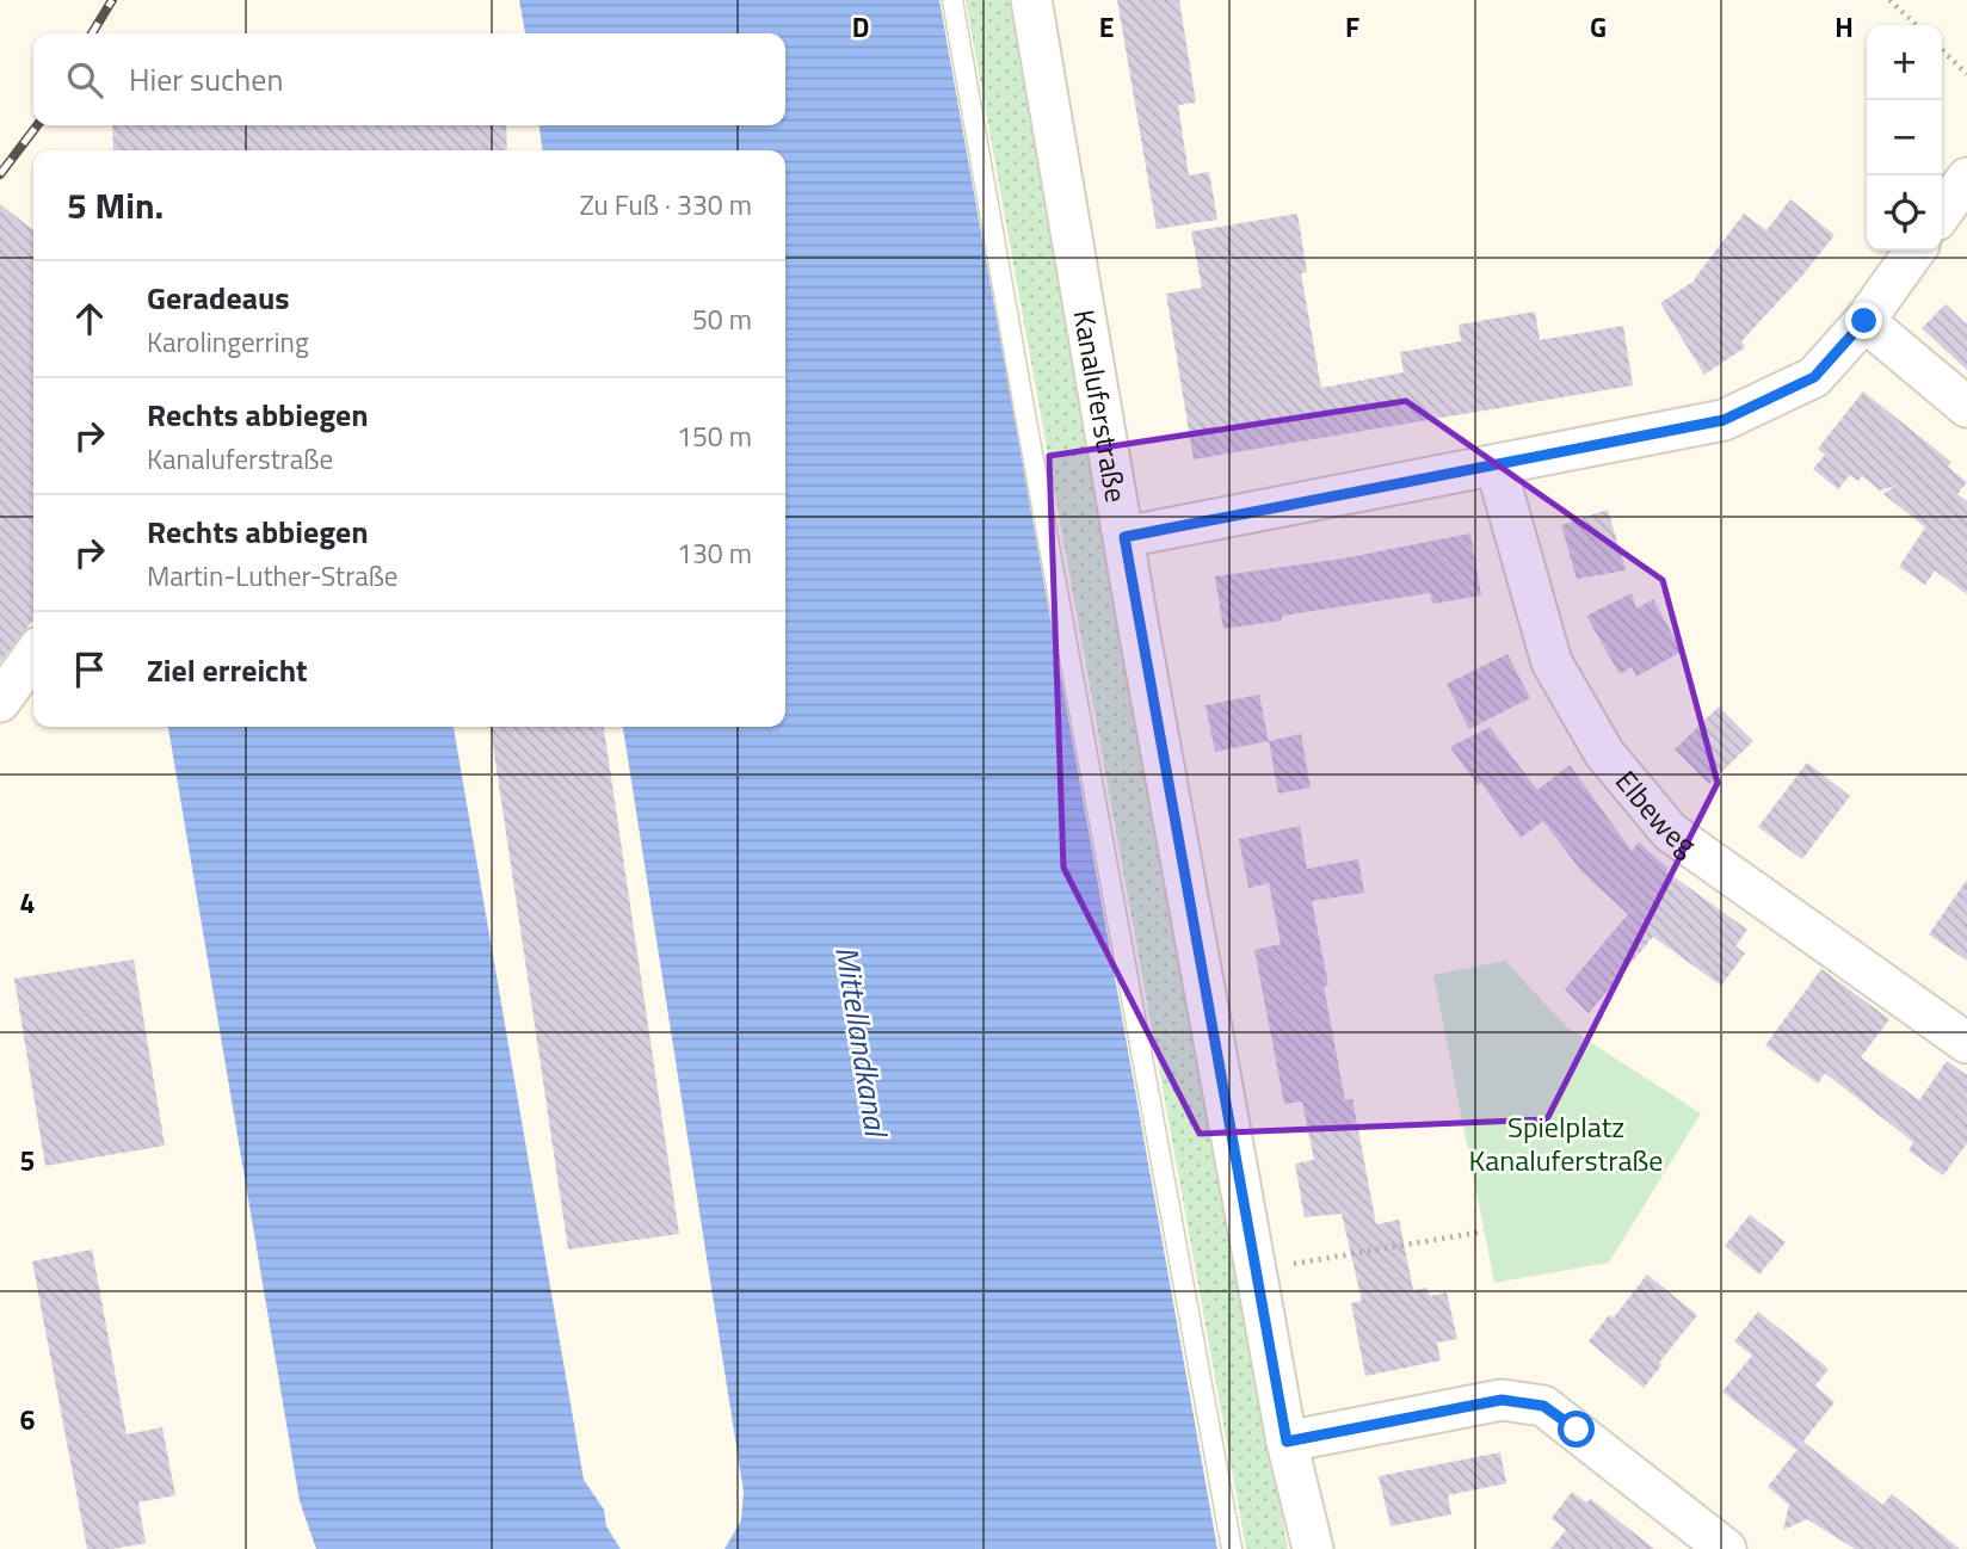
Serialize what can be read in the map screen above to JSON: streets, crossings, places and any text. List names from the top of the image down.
{
  "streets": {
    "street": ["Kanaluferstraße", "Elbeweg"]
  },
  "water": ["Mittellandkanal"],
  "parks": ["Spielplatz Kanaluferstraße"],
  "page": {
    "map_buttons": ["+", "−"],
    "search": "Hier suchen",
    "heading": ["5 Min.", "Zu Fuß · 330 m"],
    "list": [
      ["Geradeaus", "Karolingerring", "50 m"],
      ["Rechts abbiegen", "Kanaluferstraße", "150 m"],
      ["Rechts abbiegen", "Martin-Luther-Straße", "130 m"],
      "Ziel erreicht"
    ]
  },
  "grid": {
    "columns": [
      "D",
      "E",
      "F",
      "G",
      "H"
    ],
    "rows": ["4", "5", "6"]
  }
}
